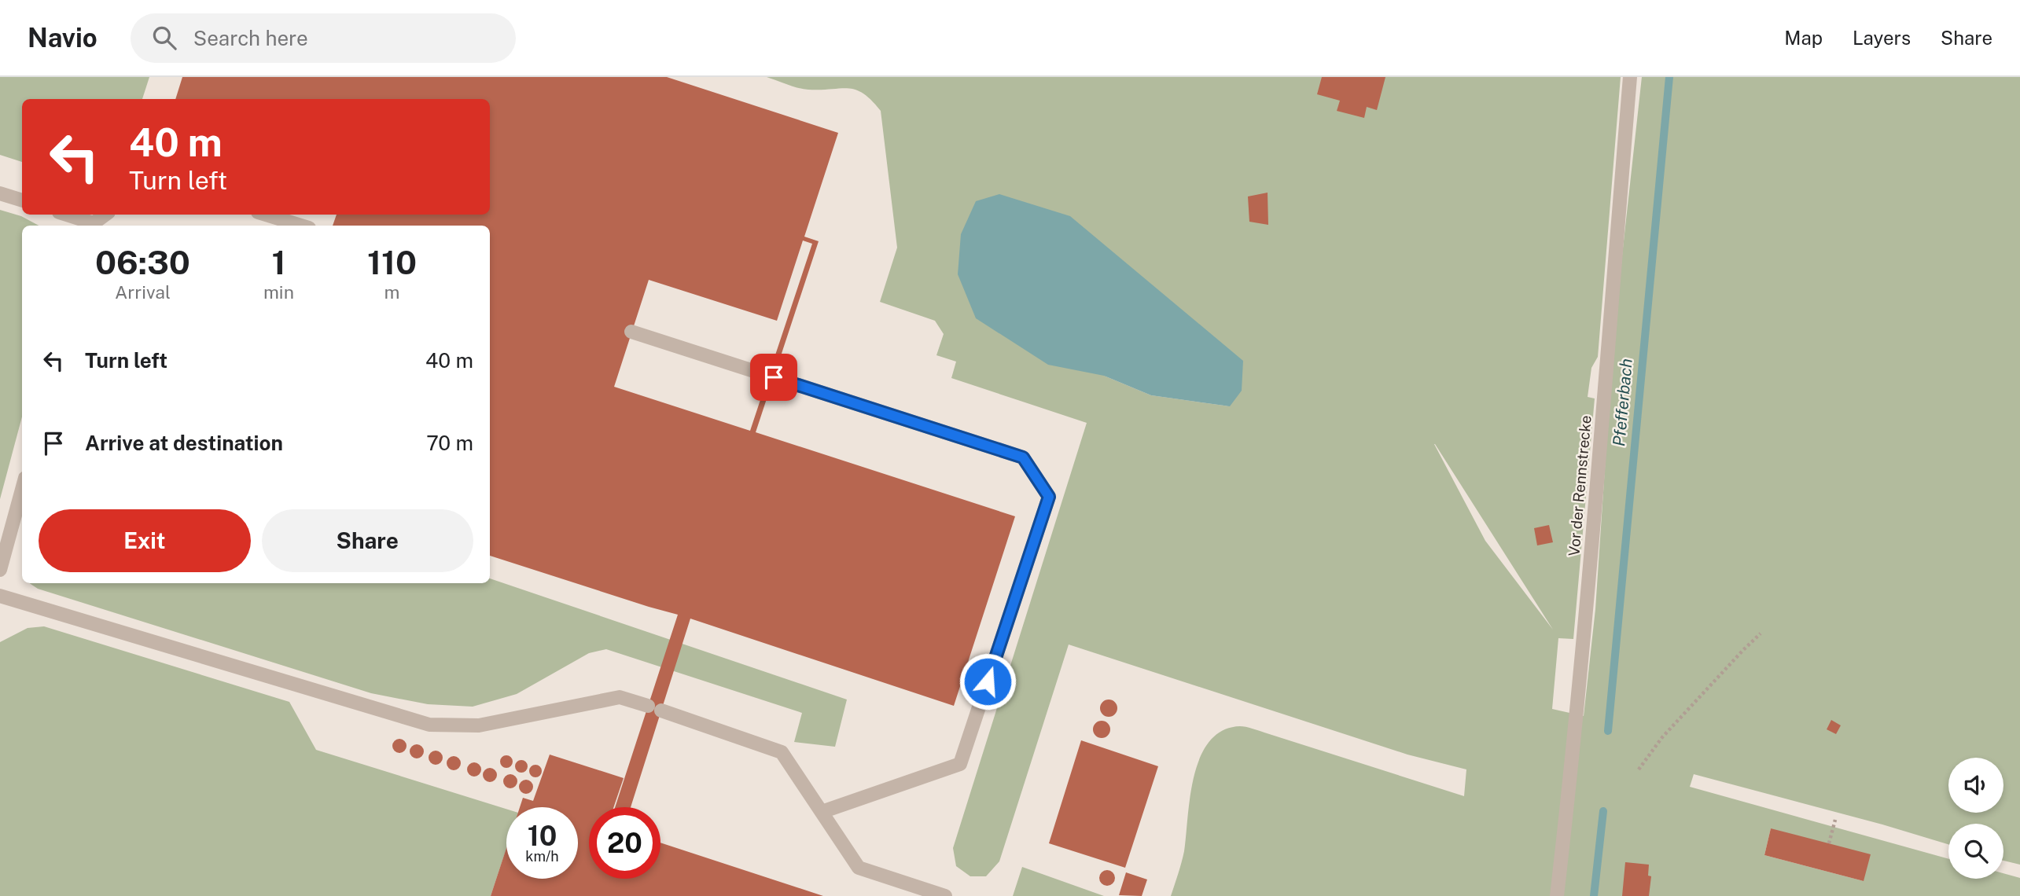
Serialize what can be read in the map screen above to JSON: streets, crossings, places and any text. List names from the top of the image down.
{
  "streets": {
    "lane": ["Vor der Rennstrecke"]
  },
  "water": ["Pfefferbach"],
  "page": {
    "header": "Navio",
    "search": "Search here",
    "nav": ["Map", "Layers", "Share"],
    "turn": ["40 m", "Turn left"],
    "eta": [
      "06:30",
      "Arrival",
      "1",
      "min",
      "110",
      "m"
    ],
    "list": [
      {
        "name": "Turn left",
        "value": "40 m"
      },
      {
        "name": "Arrive at destination",
        "value": "70 m"
      }
    ],
    "buttons": ["Exit", "Share"],
    "speed": "10 km/h",
    "limit": "20"
  }
}
